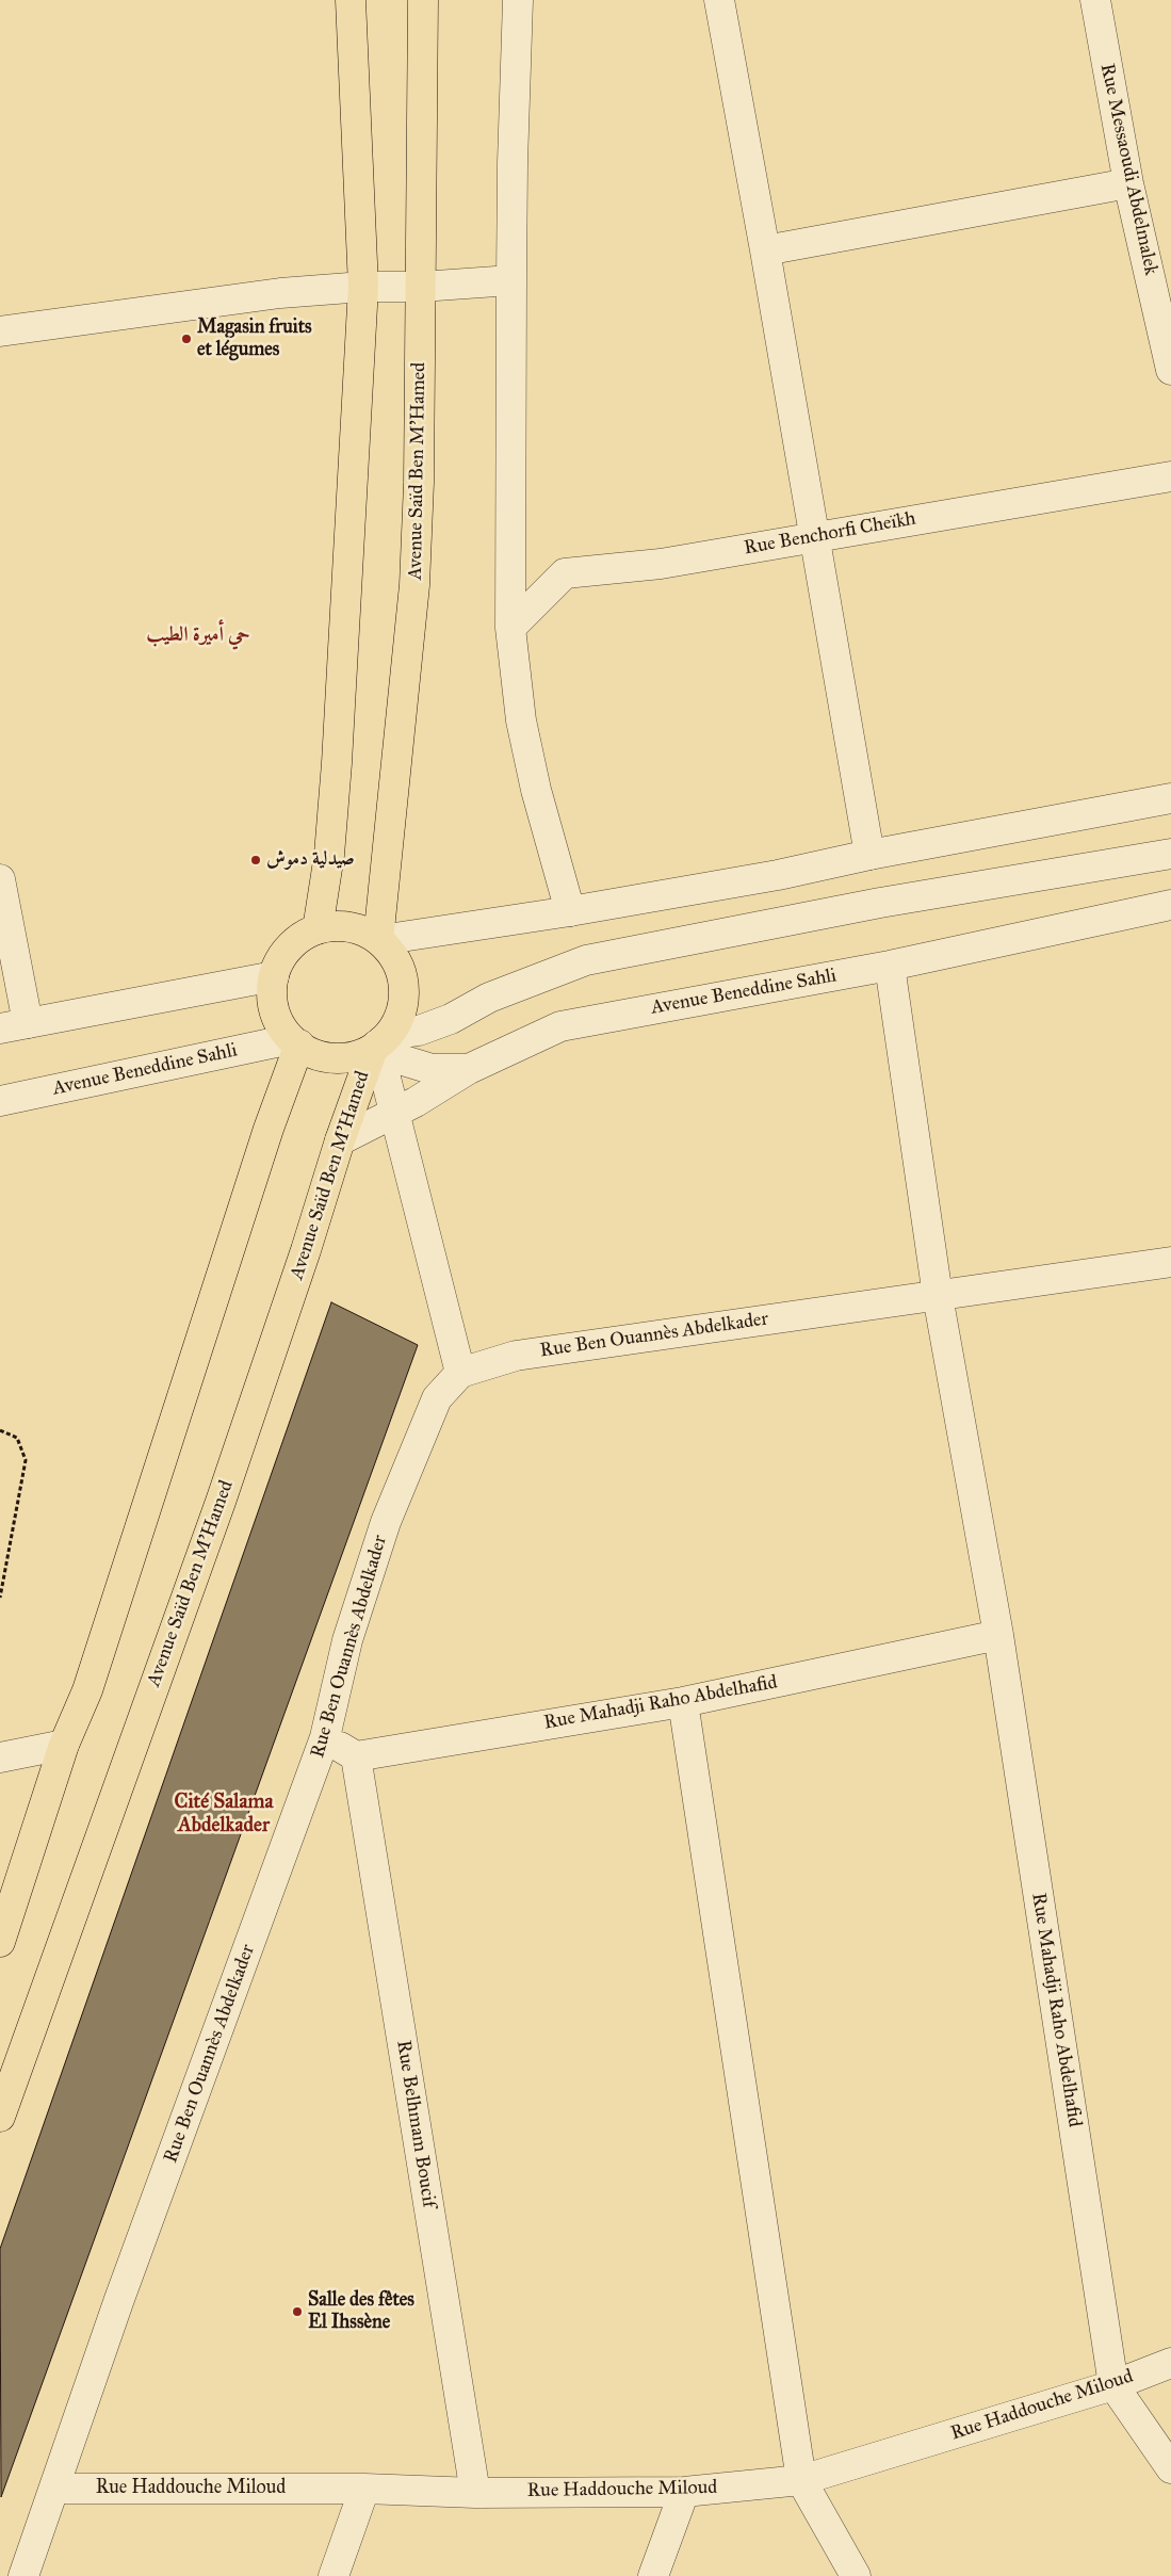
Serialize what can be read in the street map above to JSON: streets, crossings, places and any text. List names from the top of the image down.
{
  "streets": {
    "main road": ["Avenue Saïd Ben M'Hamed"],
    "street": [
      "Rue Messaoudi Abdelmalek",
      "Rue Benchorfi Cheïkh",
      "Avenue Beneddine Sahli",
      "Rue Ben Ouannès Abdelkader",
      "Rue Mahadji Raho Abdelhafid",
      "Rue Belhmam Boucif",
      "Rue Haddouche Miloud"
    ]
  },
  "crossings": [
    ["Avenue Saïd Ben M'Hamed", "Avenue Beneddine Sahli"],
    ["Avenue Beneddine Sahli", "Rue Mahadji Raho Abdelhafid"],
    ["Rue Ben Ouannès Abdelkader", "Rue Mahadji Raho Abdelhafid"],
    ["Rue Ben Ouannès Abdelkader", "Rue Haddouche Miloud"],
    ["Rue Mahadji Raho Abdelhafid", "Rue Belhmam Boucif"],
    ["Rue Mahadji Raho Abdelhafid", "Rue Haddouche Miloud"],
    ["Rue Belhmam Boucif", "Rue Haddouche Miloud"]
  ],
  "districts": ["حي أميرة الطيب", "Cité Salama Abdelkader"],
  "places": ["Magasin fruits et légumes", "صيدلية دموش", "Salle des fêtes El Ihssène"]
}
